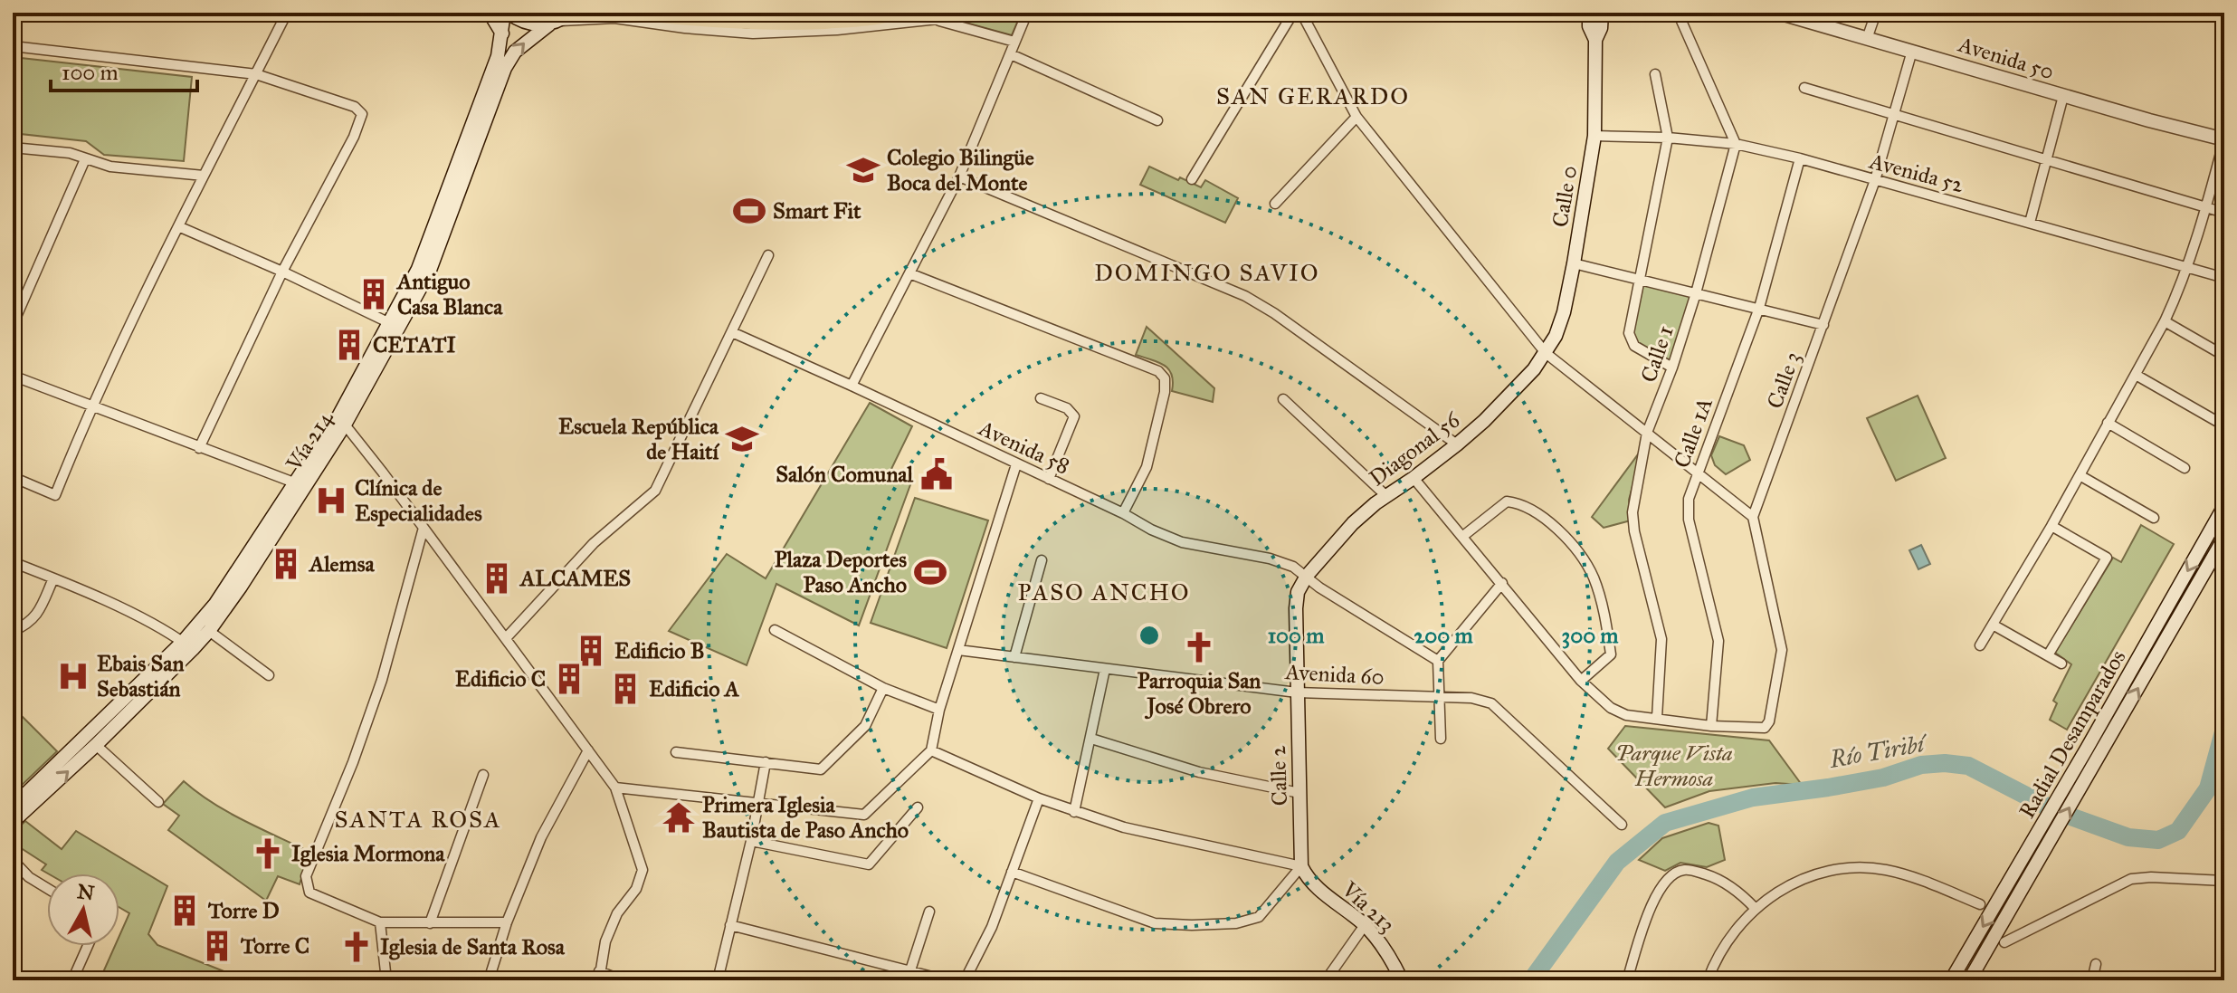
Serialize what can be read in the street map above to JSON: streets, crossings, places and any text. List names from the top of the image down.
{
  "streets": {
    "main road": [
      "Avenida 50",
      "Calle 0",
      "Vía 214",
      "Diagonal 56",
      "Radial Desamparados",
      "Calle 2",
      "Vía 213"
    ],
    "street": [
      "Avenida 52",
      "Calle 1",
      "Calle 3",
      "Calle 1A",
      "Avenida 58",
      "Avenida 60"
    ]
  },
  "crossings": [
    ["Avenida 50", "Calle 3"],
    ["Avenida 52", "Calle 0"],
    ["Avenida 52", "Calle 1"],
    ["Avenida 52", "Calle 3"],
    ["Avenida 52", "Calle 1A"],
    ["Calle 0", "Diagonal 56"],
    ["Avenida 58", "Diagonal 56"],
    ["Avenida 58", "Calle 2"],
    ["Diagonal 56", "Calle 2"],
    ["Avenida 60", "Calle 2"],
    ["Calle 2", "Vía 213"]
  ],
  "districts": [
    "SAN GERARDO",
    "DOMINGO SAVIO",
    "PASO ANCHO",
    "SANTA ROSA"
  ],
  "water": ["Río Tiribí"],
  "parks": ["Parque Vista Hermosa"],
  "places": {
    "school or university": ["Colegio Bilingüe Boca del Monte", "Escuela República de Haití"],
    "sports": ["Smart Fit", "Plaza Deportes Paso Ancho"],
    "building": [
      "Antiguo Casa Blanca",
      "CETATI",
      "Alemsa",
      "ALCAMES",
      "Edificio B",
      "Edificio C",
      "Edificio A",
      "Torre D",
      "Torre C"
    ],
    "public building": ["Salón Comunal"],
    "hospital": ["Clínica de Especialidades", "Ebais San Sebastián"],
    "church": ["Parroquia San José Obrero", "Iglesia Mormona", "Iglesia de Santa Rosa"],
    "temple": ["Primera Iglesia Bautista de Paso Ancho"]
  },
  "scale_bar": "100 m",
  "north": "top",
  "rings": ["100 m", "200 m", "300 m"]
}
